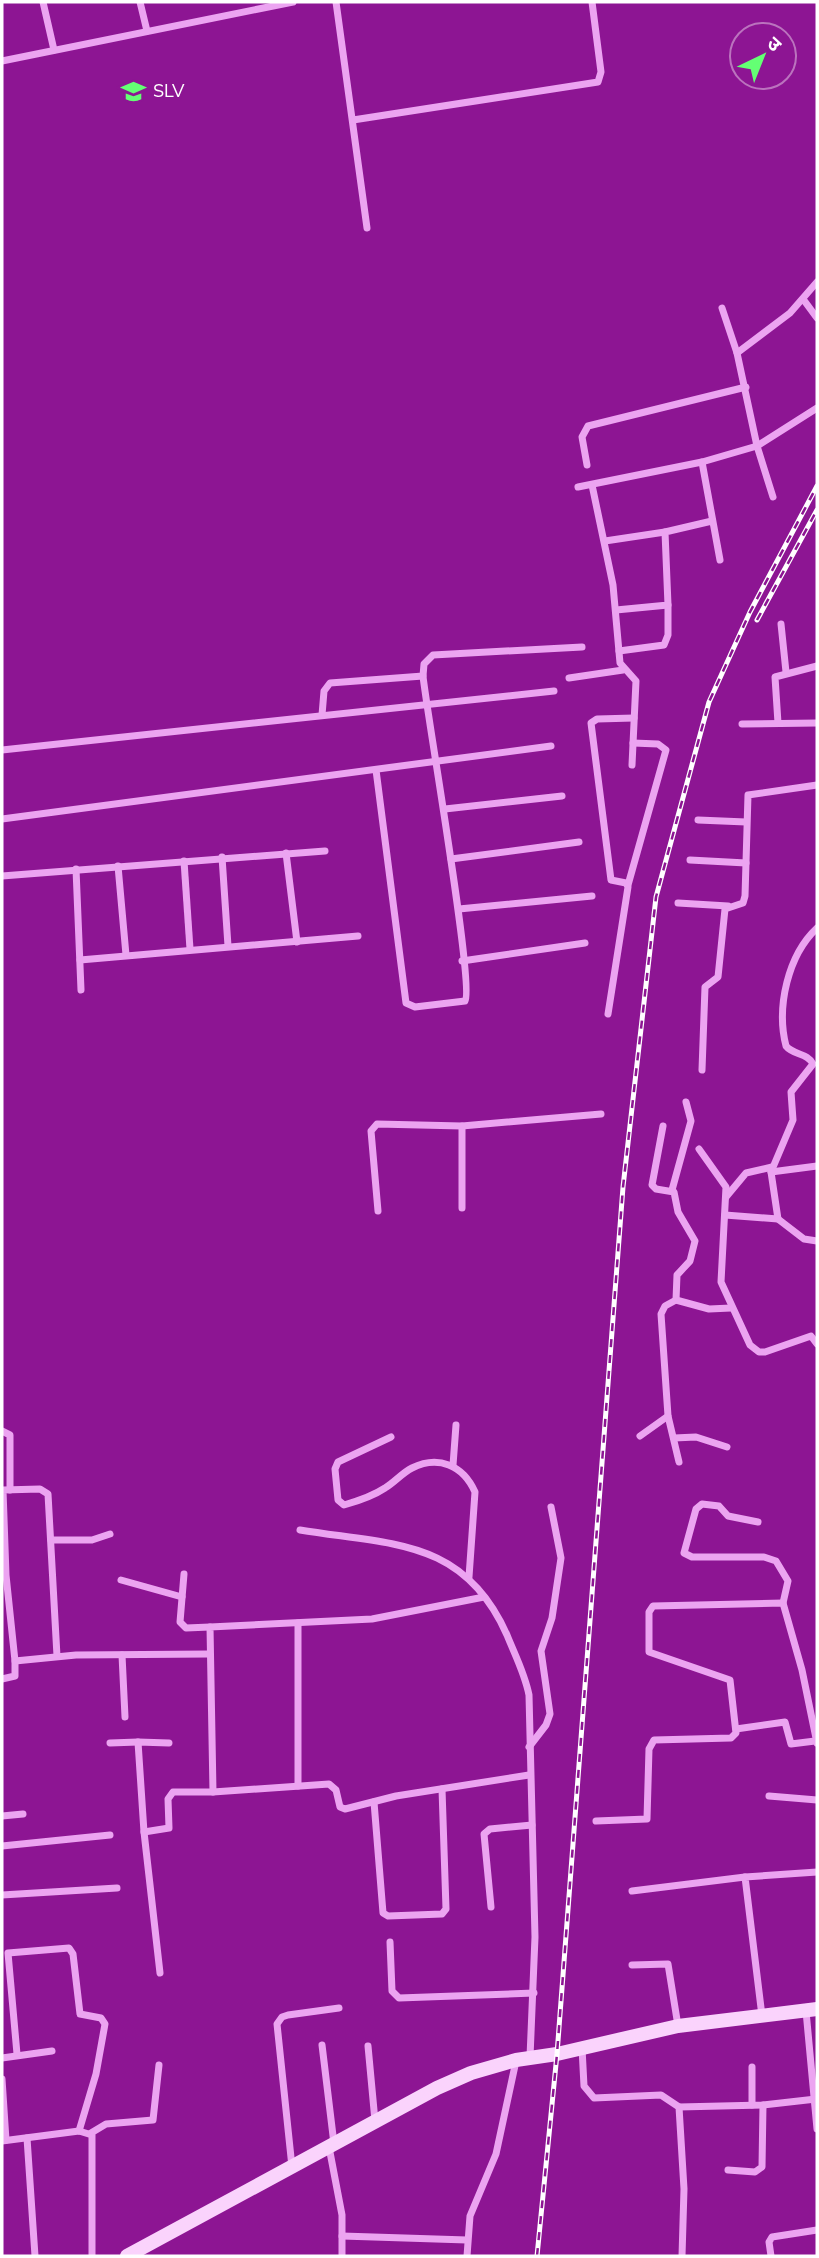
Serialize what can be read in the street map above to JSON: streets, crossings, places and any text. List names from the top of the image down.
{
  "places": {
    "school or university": ["SLV"]
  },
  "north": "top right"
}
